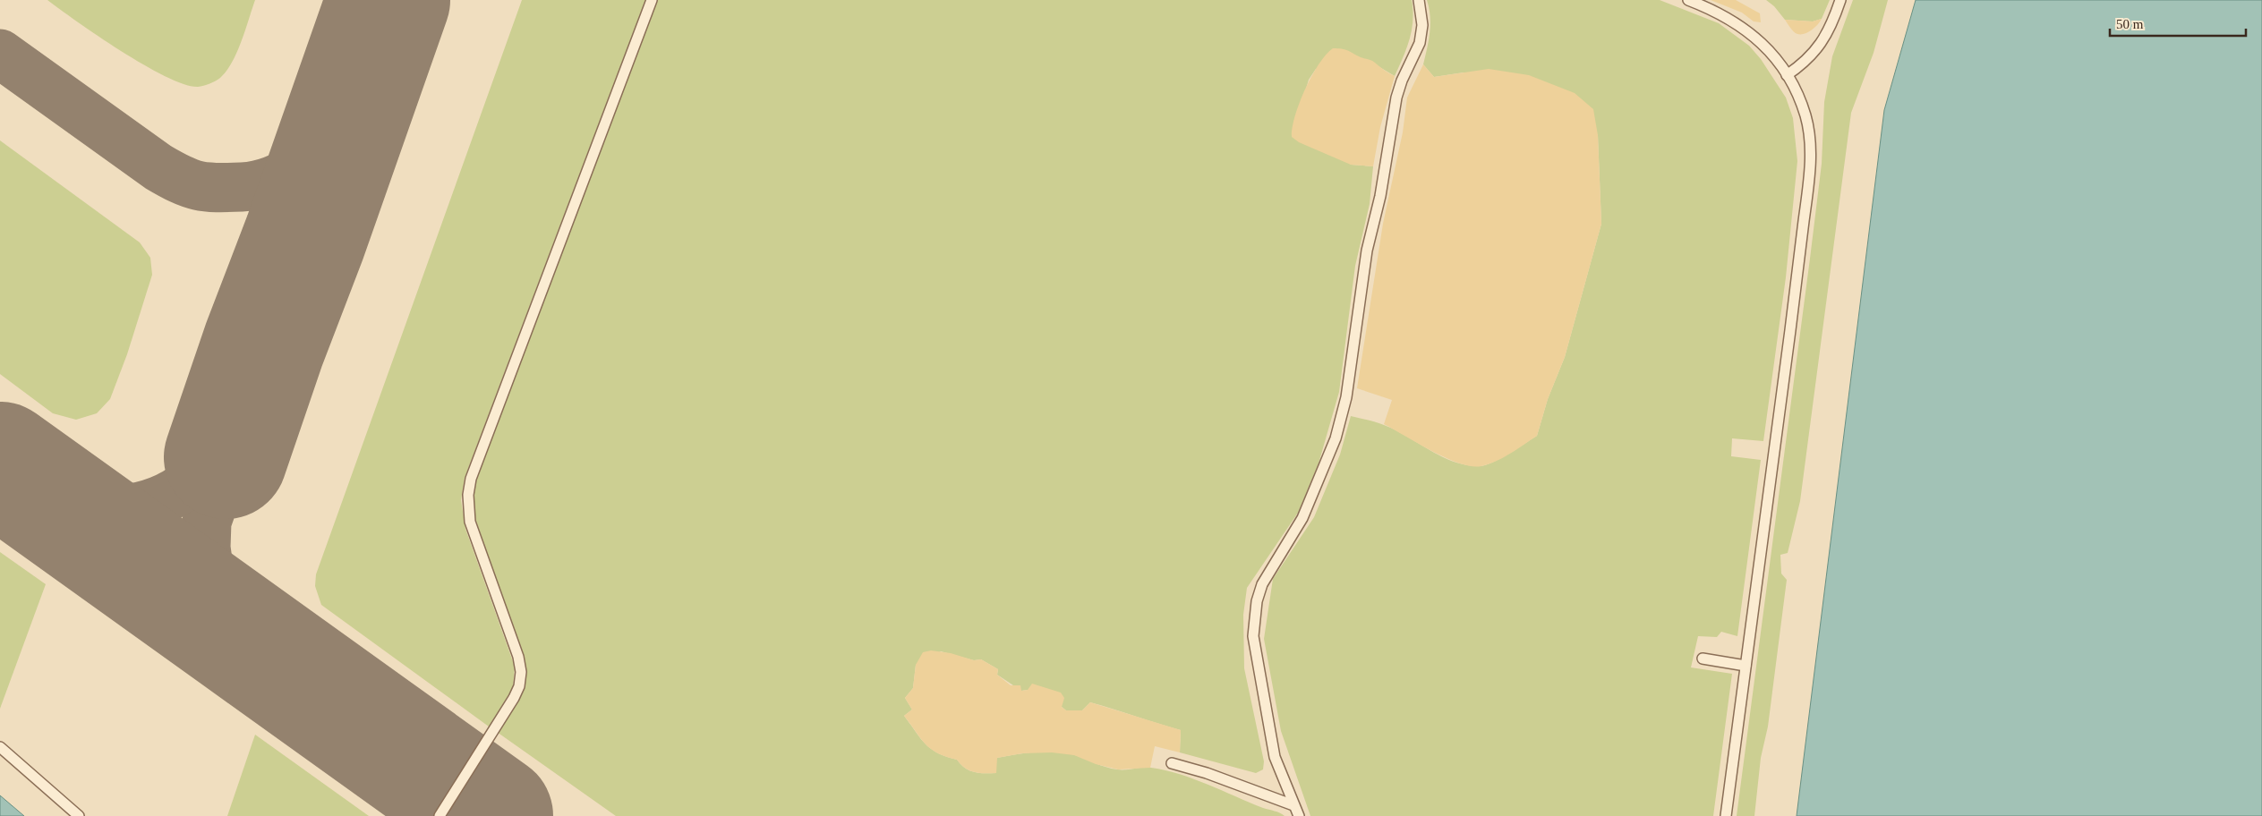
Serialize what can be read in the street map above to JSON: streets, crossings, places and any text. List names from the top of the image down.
{
  "scale_bar": "50 m"
}
